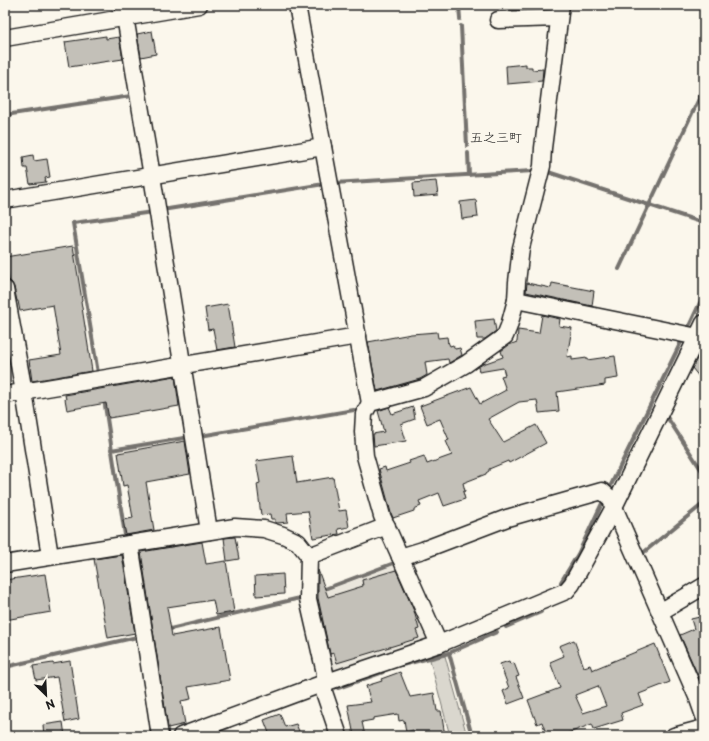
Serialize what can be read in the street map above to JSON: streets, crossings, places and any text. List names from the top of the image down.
{
  "districts": ["五之三町"],
  "north": "bottom right"
}
